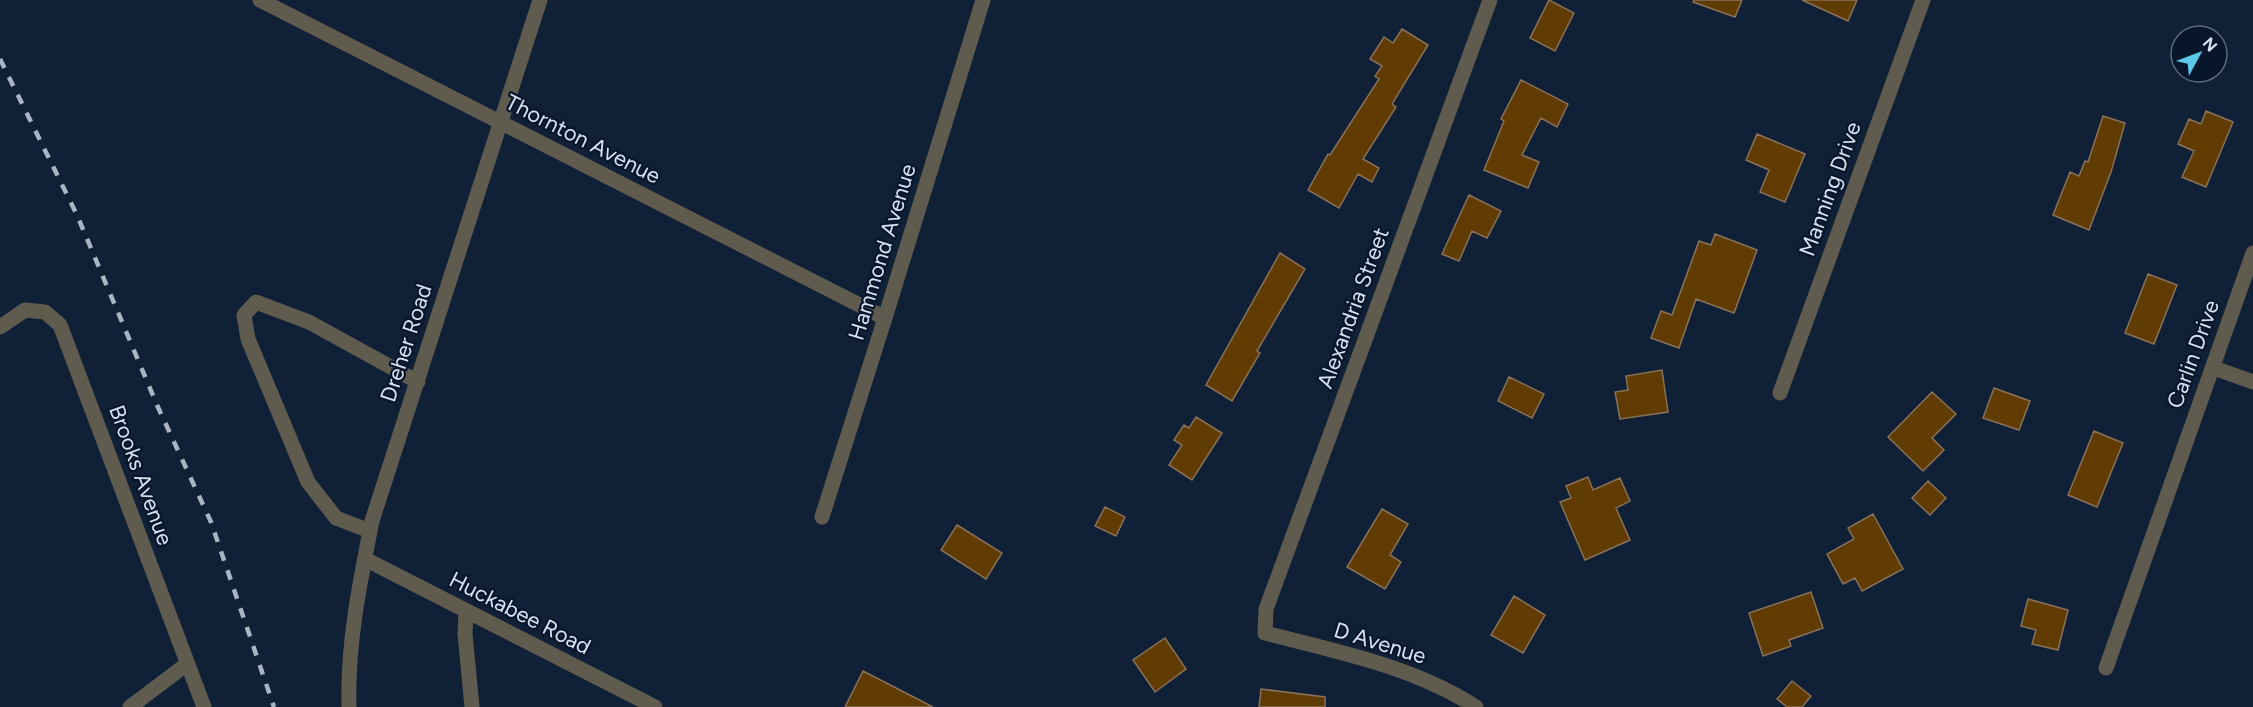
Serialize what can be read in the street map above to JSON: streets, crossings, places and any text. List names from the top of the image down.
{
  "streets": {
    "street": [
      "Thornton Avenue",
      "Manning Drive",
      "Hammond Avenue",
      "Alexandria Street",
      "Dreher Road",
      "Carlin Drive",
      "Brooks Avenue",
      "Huckabee Road",
      "D Avenue"
    ]
  },
  "crossings": [
    ["Thornton Avenue", "Hammond Avenue"],
    ["Thornton Avenue", "Dreher Road"],
    ["Alexandria Street", "D Avenue"],
    ["Dreher Road", "Huckabee Road"]
  ],
  "north": "top right"
}
